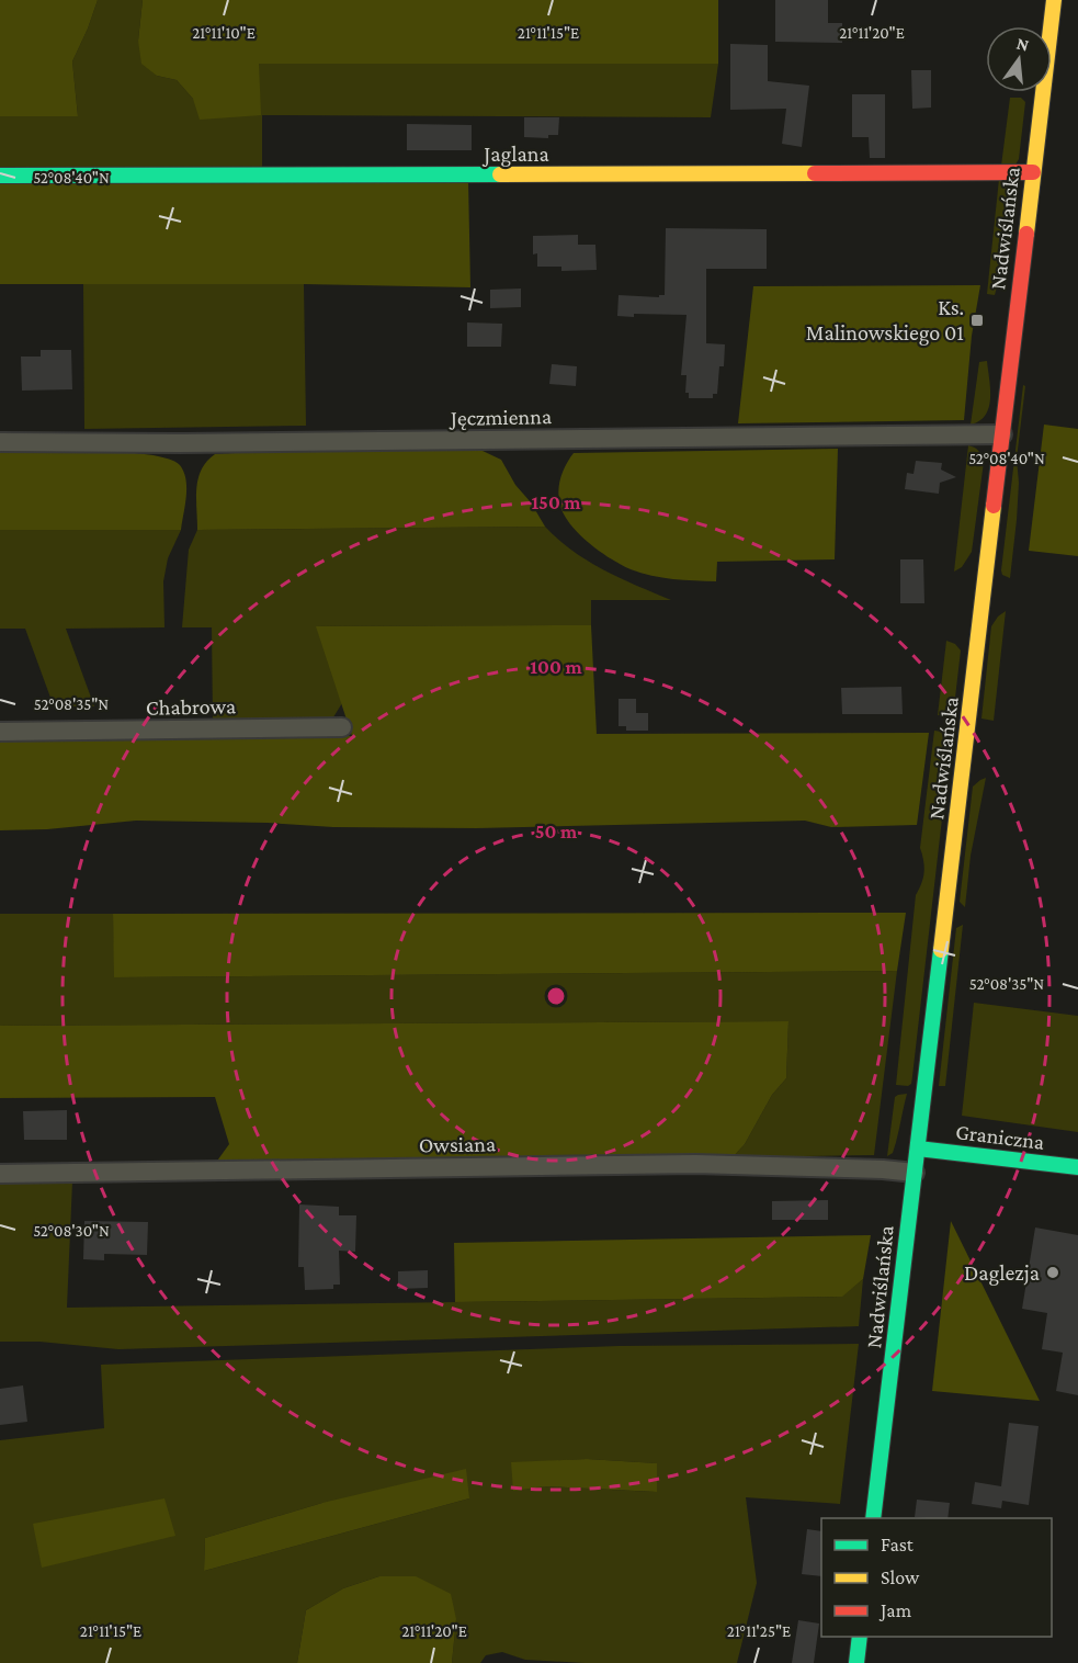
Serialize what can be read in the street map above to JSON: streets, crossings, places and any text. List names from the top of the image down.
{
  "streets": {
    "main road": ["Jaglana", "Nadwiślańska", "Graniczna"],
    "street": ["Jęczmienna", "Chabrowa", "Owsiana"]
  },
  "crossings": [
    ["Jaglana", "Nadwiślańska"],
    ["Nadwiślańska", "Jęczmienna"],
    ["Nadwiślańska", "Graniczna"],
    ["Nadwiślańska", "Owsiana"]
  ],
  "places": {
    "transit": ["Ks. Malinowskiego 01"],
    "other": ["Daglezja"]
  },
  "legend": ["Fast", "Slow", "Jam"],
  "north": "top",
  "coordinates": [
    "21°11'10\"E",
    "21°11'15\"E",
    "21°11'20\"E",
    "52°08'40\"N",
    "52°08'35\"N",
    "52°08'30\"N",
    "21°11'25\"E"
  ],
  "rings": ["150 m", "100 m", "50 m"]
}
